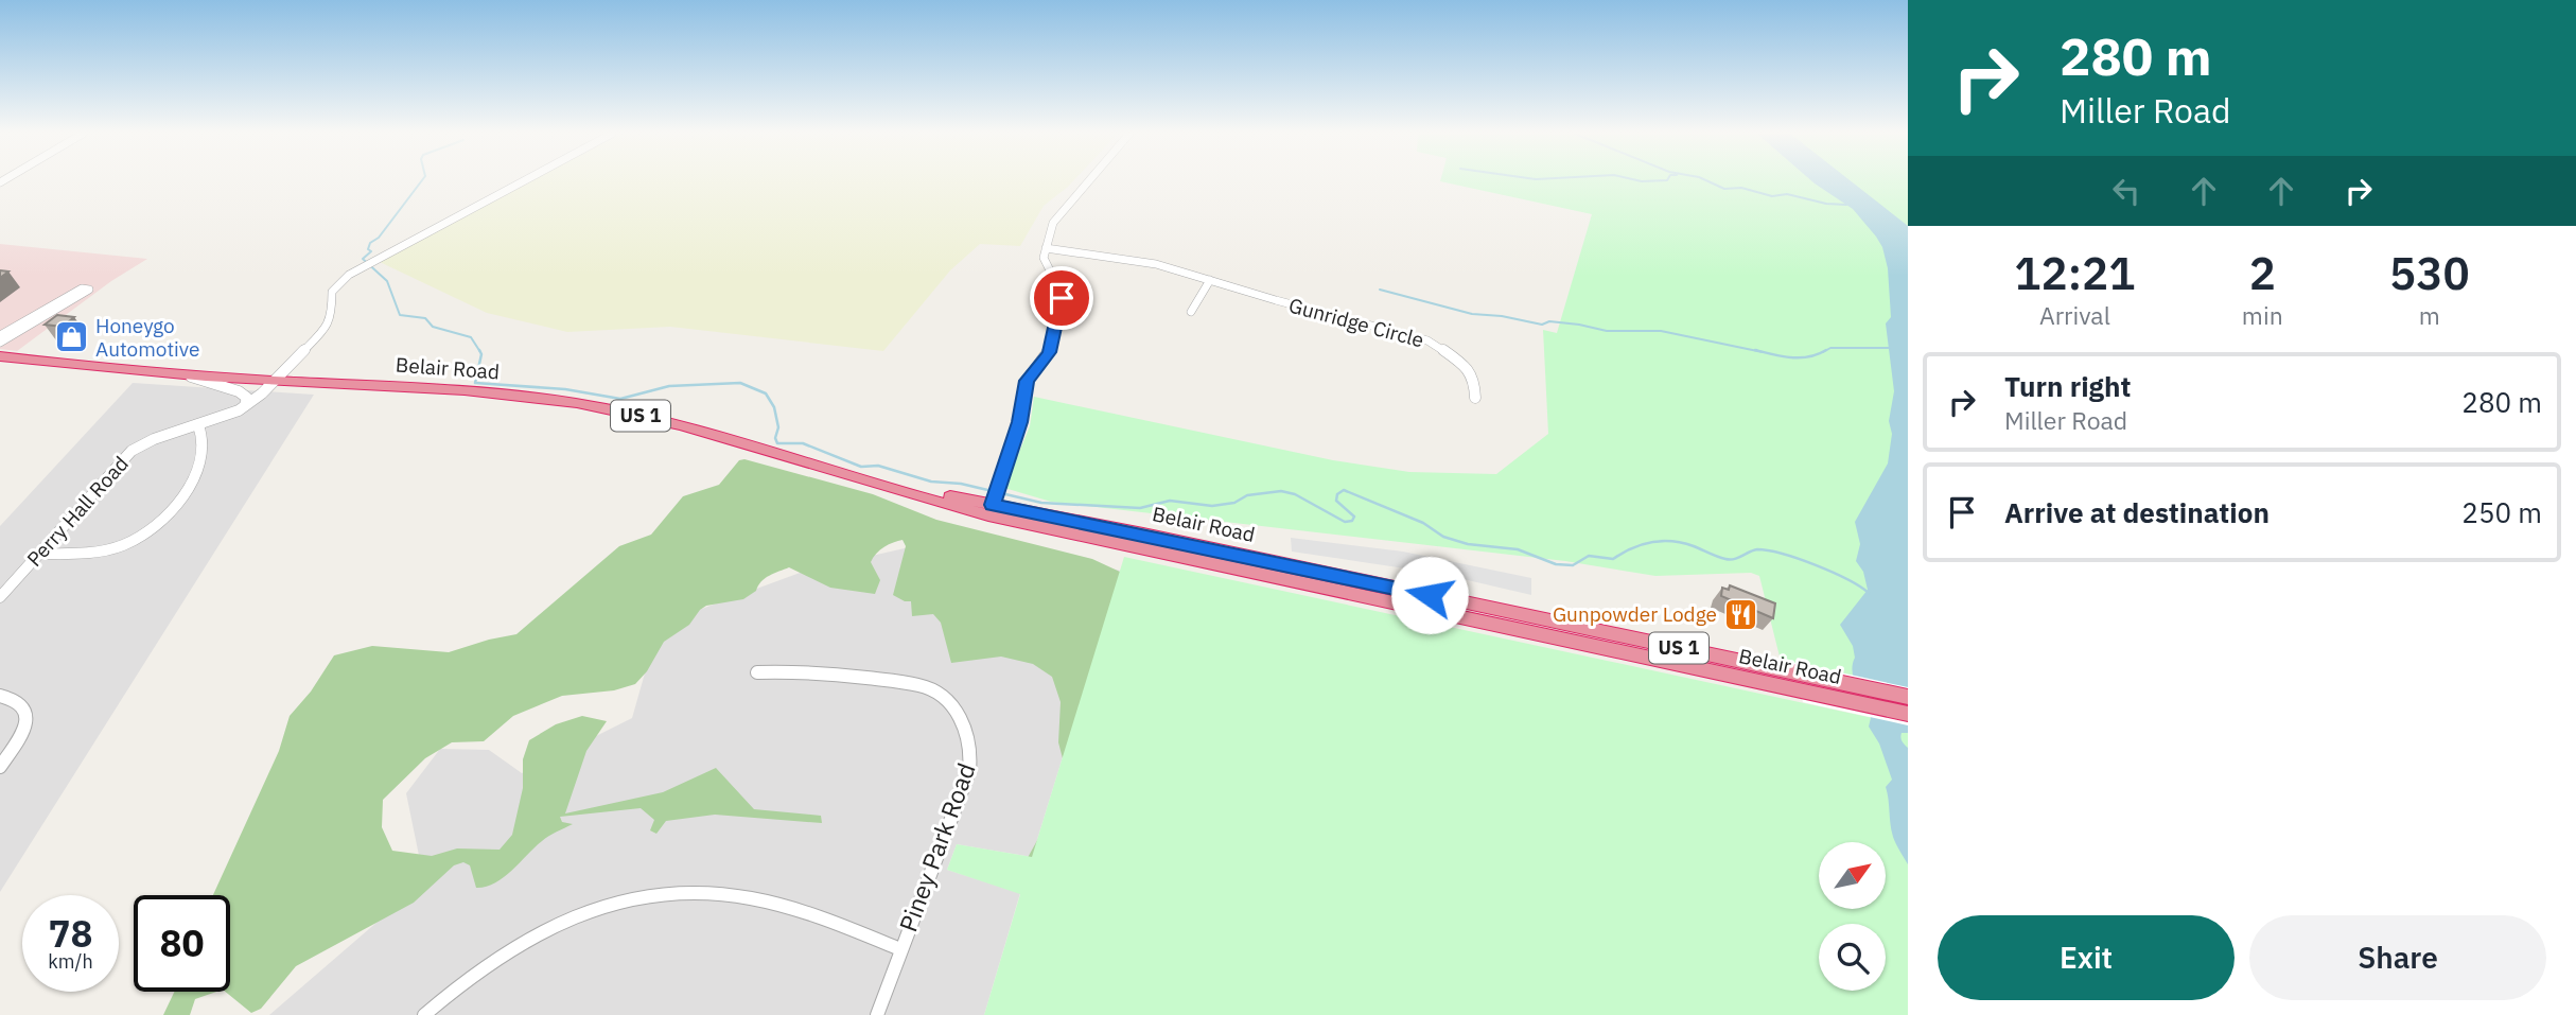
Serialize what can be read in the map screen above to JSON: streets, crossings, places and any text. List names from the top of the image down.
{
  "streets": {
    "highway": ["Belair Road", "US 1"],
    "street": ["Gunridge Circle", "Perry Hall Road", "Piney Park Road"]
  },
  "crossings": [
    ["Belair Road", "Perry Hall Road"]
  ],
  "places": {
    "shop": ["Honeygo Automotive"],
    "restaurant": ["Gunpowder Lodge"]
  },
  "north": "top right",
  "page": {
    "turn": ["280 m", "Miller Road"],
    "eta": [
      "12:21",
      "Arrival",
      "2",
      "min",
      "530",
      "m"
    ],
    "list": [
      {
        "name": "Turn right",
        "note": "Miller Road",
        "value": "280 m"
      },
      {
        "name": "Arrive at destination",
        "value": "250 m"
      }
    ],
    "speed": "78 km/h",
    "limit": "80",
    "buttons": ["Exit", "Share"]
  }
}
